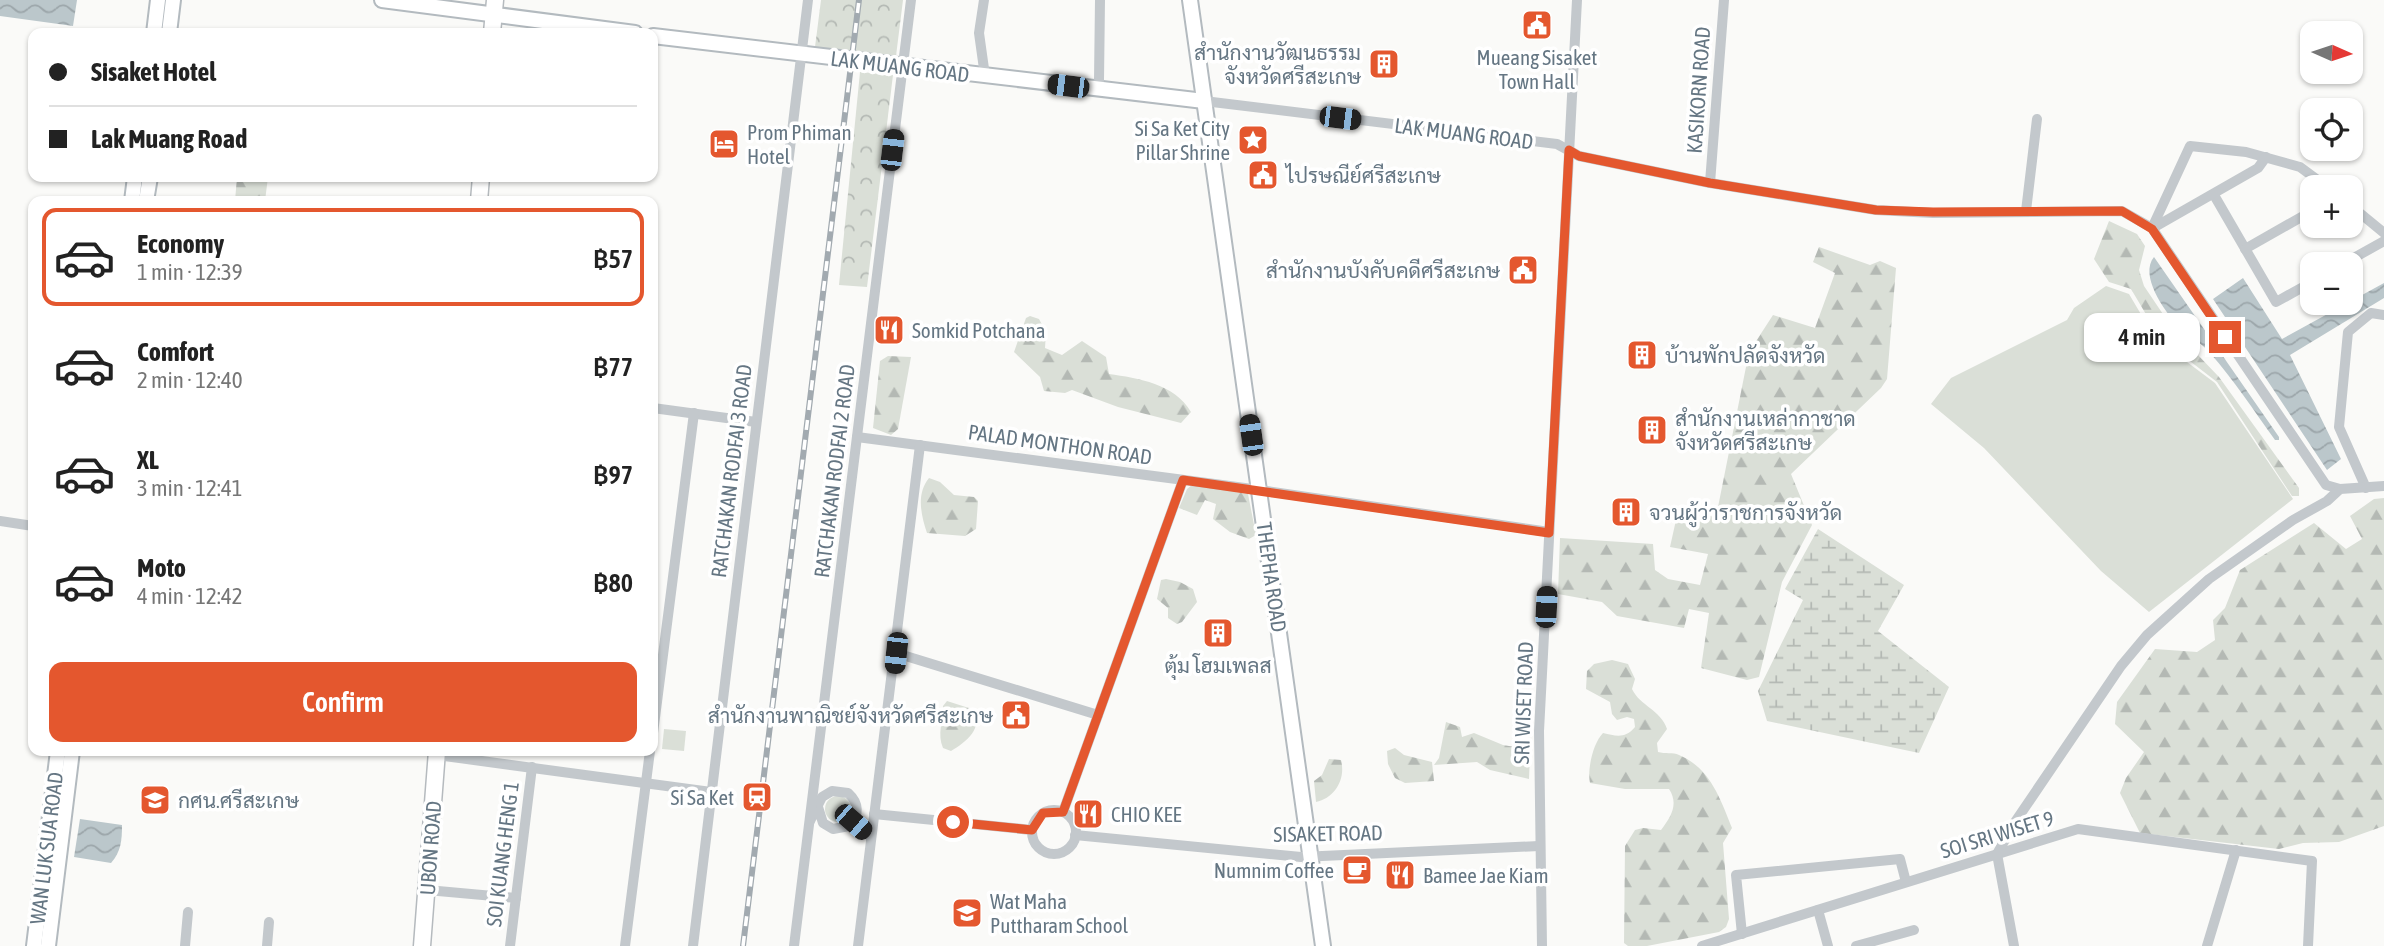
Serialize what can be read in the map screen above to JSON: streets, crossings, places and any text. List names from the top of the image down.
{
  "streets": {
    "main road": ["UBON ROAD"],
    "street": [
      "LAK MUANG ROAD",
      "KASIKORN ROAD",
      "PALAD MONTHON ROAD",
      "RATCHAKAN RODFAI 3 ROAD",
      "RATCHAKAN RODFAI 2 ROAD",
      "THEPHA ROAD",
      "SRI WISET ROAD",
      "SISAKET ROAD",
      "SOI SRI WISET 9",
      "WAN LUK SUA ROAD",
      "SOI KUANG HENG 1"
    ]
  },
  "crossings": [
    ["LAK MUANG ROAD", "KASIKORN ROAD"],
    ["LAK MUANG ROAD", "RATCHAKAN RODFAI 3 ROAD"],
    ["LAK MUANG ROAD", "RATCHAKAN RODFAI 2 ROAD"],
    ["LAK MUANG ROAD", "THEPHA ROAD"],
    ["LAK MUANG ROAD", "SRI WISET ROAD"],
    ["PALAD MONTHON ROAD", "RATCHAKAN RODFAI 2 ROAD"],
    ["PALAD MONTHON ROAD", "THEPHA ROAD"],
    ["PALAD MONTHON ROAD", "SRI WISET ROAD"],
    ["THEPHA ROAD", "SISAKET ROAD"],
    ["SRI WISET ROAD", "SISAKET ROAD"]
  ],
  "places": {
    "public building": [
      "Mueang Sisaket Town Hall",
      "ไปรษณีย์ศรีสะเกษ",
      "สำนักงานบังคับคดีศรีสะเกษ",
      "สำนักงานพาณิชย์จังหวัดศรีสะเกษ"
    ],
    "building": [
      "สำนักงานวัฒนธรรม จังหวัดศรีสะเกษ",
      "บ้านพักปลัดจังหวัด",
      "สำนักงานเหล่ากาชาด จังหวัดศรีสะเกษ",
      "จวนผู้ว่าราชการจังหวัด",
      "ตุ้ม โฮมเพลส"
    ],
    "place": ["Si Sa Ket City Pillar Shrine"],
    "hotel": ["Prom Phiman Hotel"],
    "restaurant": ["Somkid Potchana", "CHIO KEE", "Bamee Jae Kiam"],
    "station": ["Si Sa Ket"],
    "school or university": ["กศน.ศรีสะเกษ", "Wat Maha Puttharam School"],
    "cafe": ["Numnim Coffee"]
  },
  "north": "right",
  "page": {
    "map_buttons": ["+", "−"],
    "banner": ["Sisaket Hotel", "Lak Muang Road"],
    "list": [
      {
        "name": "Economy",
        "note": "1 min · 12:39",
        "value": "฿57"
      },
      {
        "name": "Comfort",
        "note": "2 min · 12:40",
        "value": "฿77"
      },
      {
        "name": "XL",
        "note": "3 min · 12:41",
        "value": "฿97"
      },
      {
        "name": "Moto",
        "note": "4 min · 12:42",
        "value": "฿80"
      }
    ],
    "bubble": "4 min",
    "buttons": "Confirm"
  }
}
